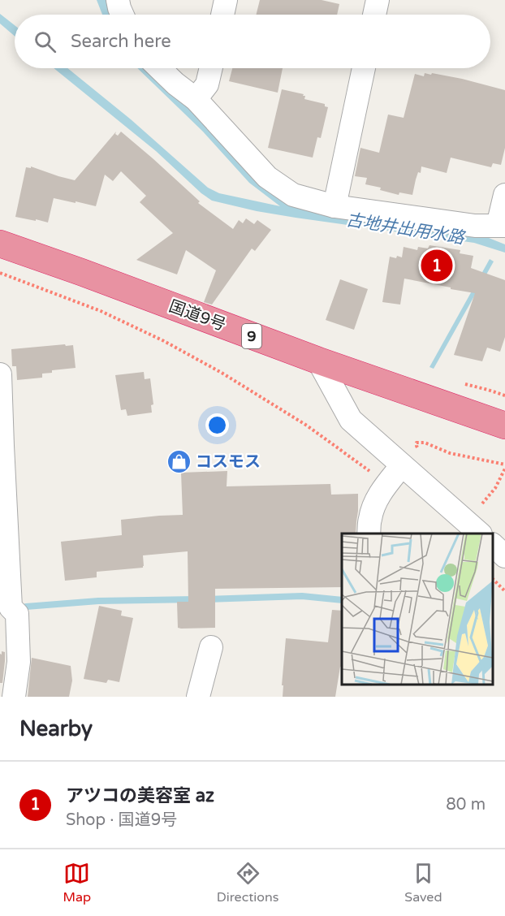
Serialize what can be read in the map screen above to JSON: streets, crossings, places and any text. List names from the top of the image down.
{
  "streets": {
    "highway": ["国道9号", "9"]
  },
  "water": ["古地井出用水路"],
  "places": {
    "shop": ["コスモス"]
  },
  "page": {
    "search": "Search here",
    "pins": "1",
    "heading": "Nearby",
    "list": [
      {
        "mark": "1",
        "name": "アツコの美容室 az",
        "note": "Shop · 国道9号",
        "value": "80 m"
      }
    ],
    "nav": ["Map", "Directions", "Saved"]
  }
}
